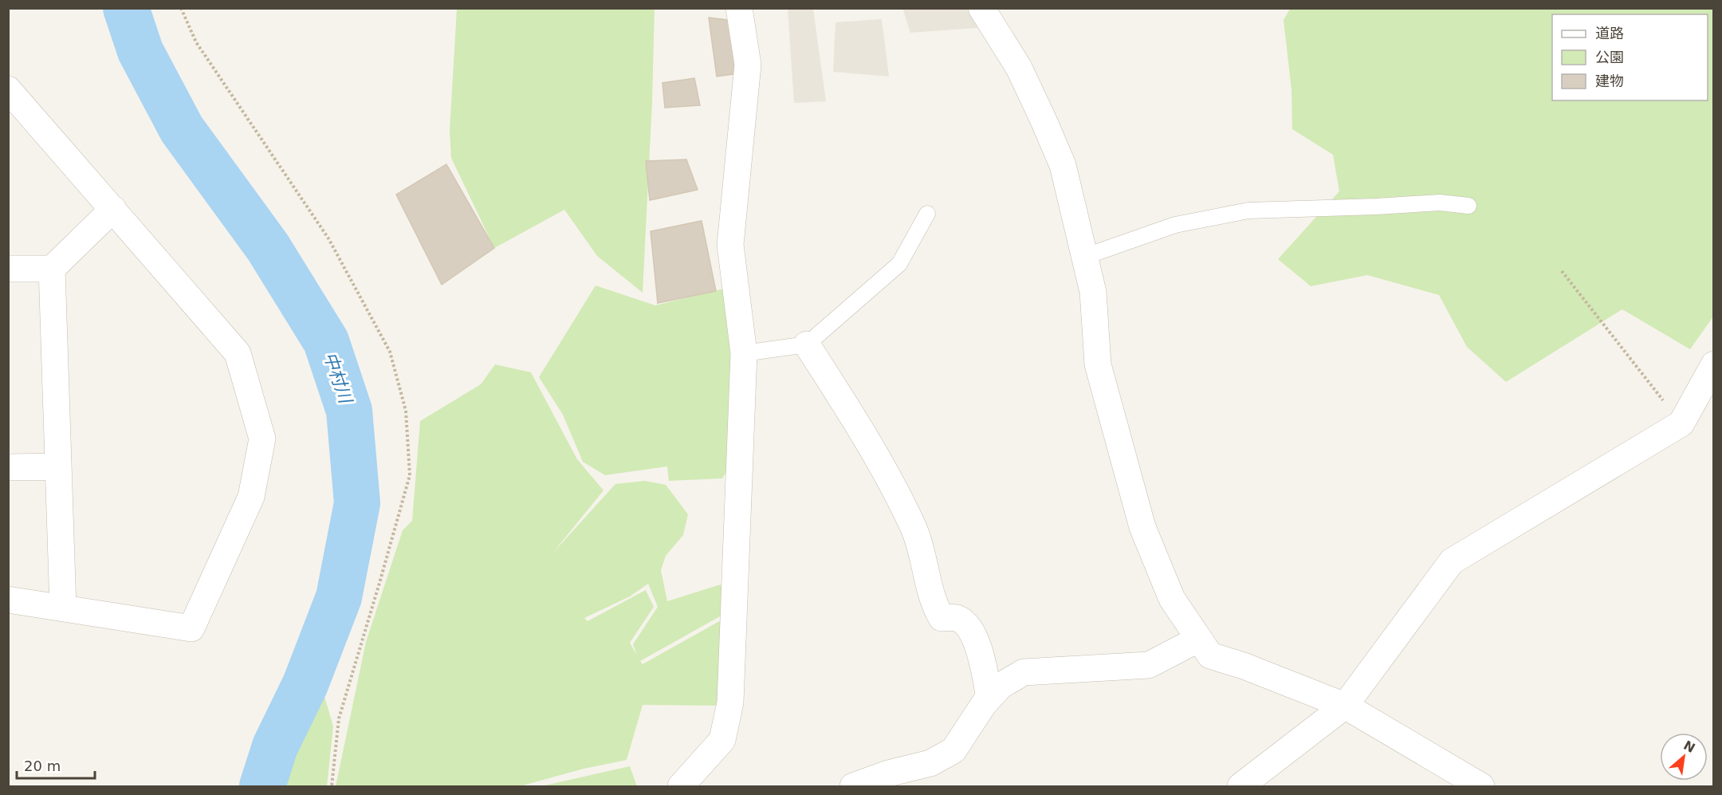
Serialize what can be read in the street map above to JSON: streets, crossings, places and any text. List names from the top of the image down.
{
  "water": ["中村川"],
  "legend": ["道路", "公園", "建物"],
  "scale_bar": "20 m",
  "north": "top right"
}
